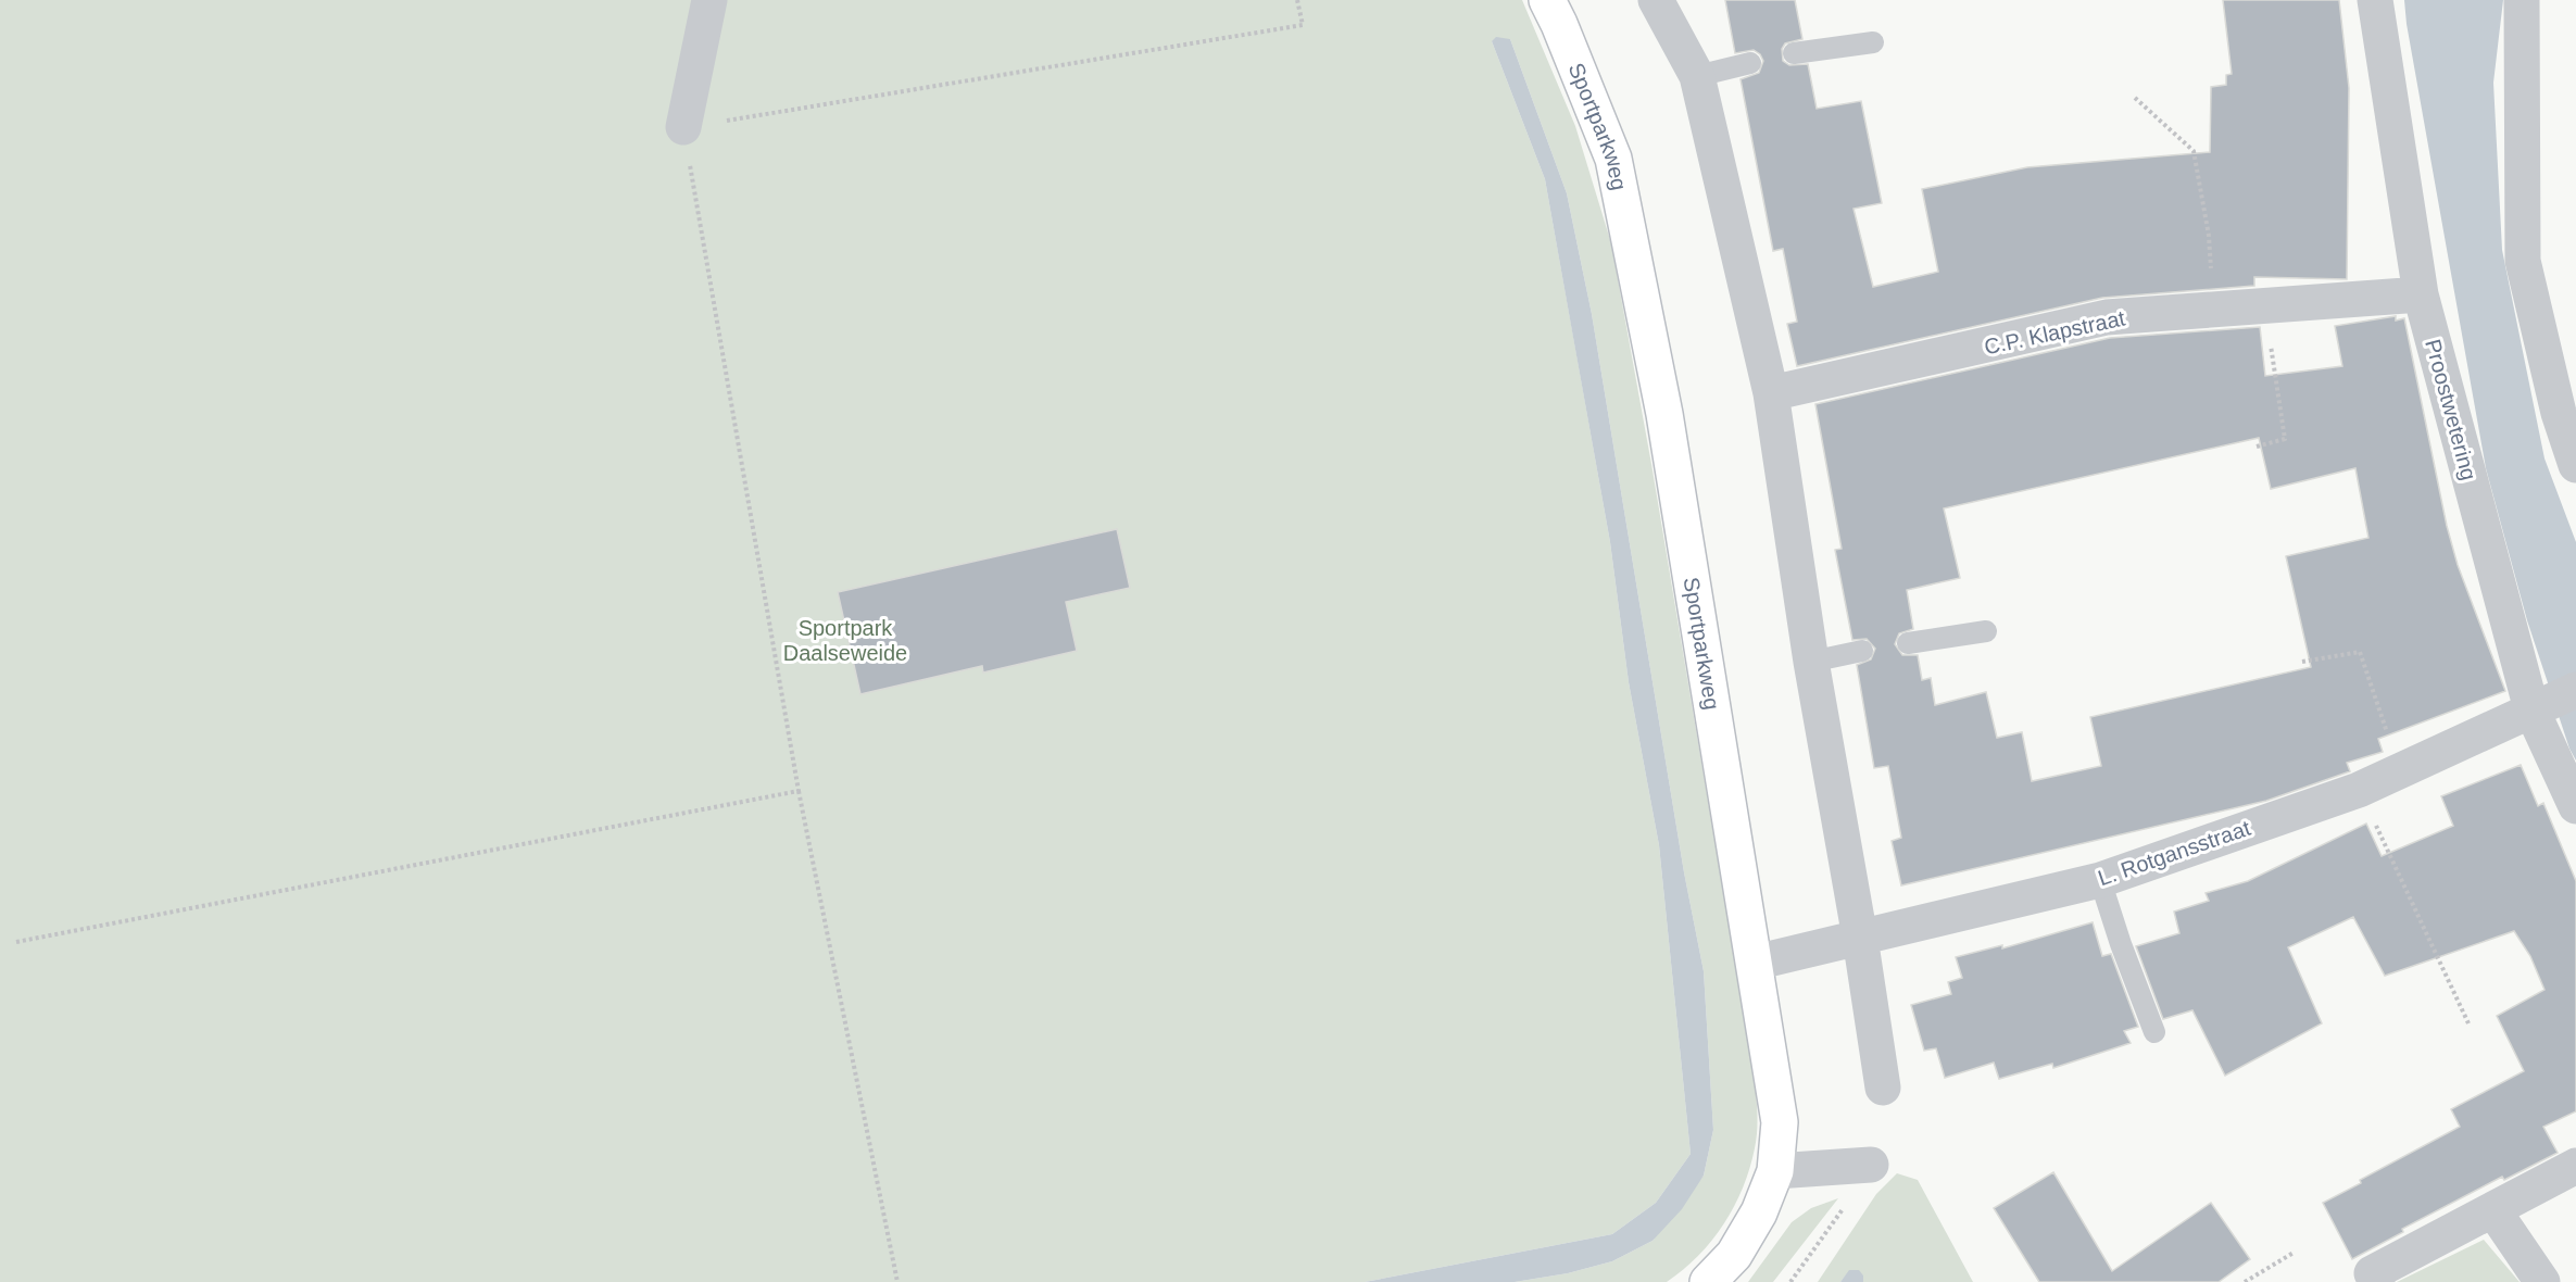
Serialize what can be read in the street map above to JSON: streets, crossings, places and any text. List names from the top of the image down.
{
  "streets": {
    "street": [
      "Sportparkweg",
      "C.P. Klapstraat",
      "Proostwetering",
      "L. Rotgansstraat"
    ]
  },
  "crossings": [
    ["Sportparkweg", "L. Rotgansstraat"],
    ["C.P. Klapstraat", "Proostwetering"],
    ["Proostwetering", "L. Rotgansstraat"]
  ],
  "parks": ["Sportpark Daalseweide"]
}
